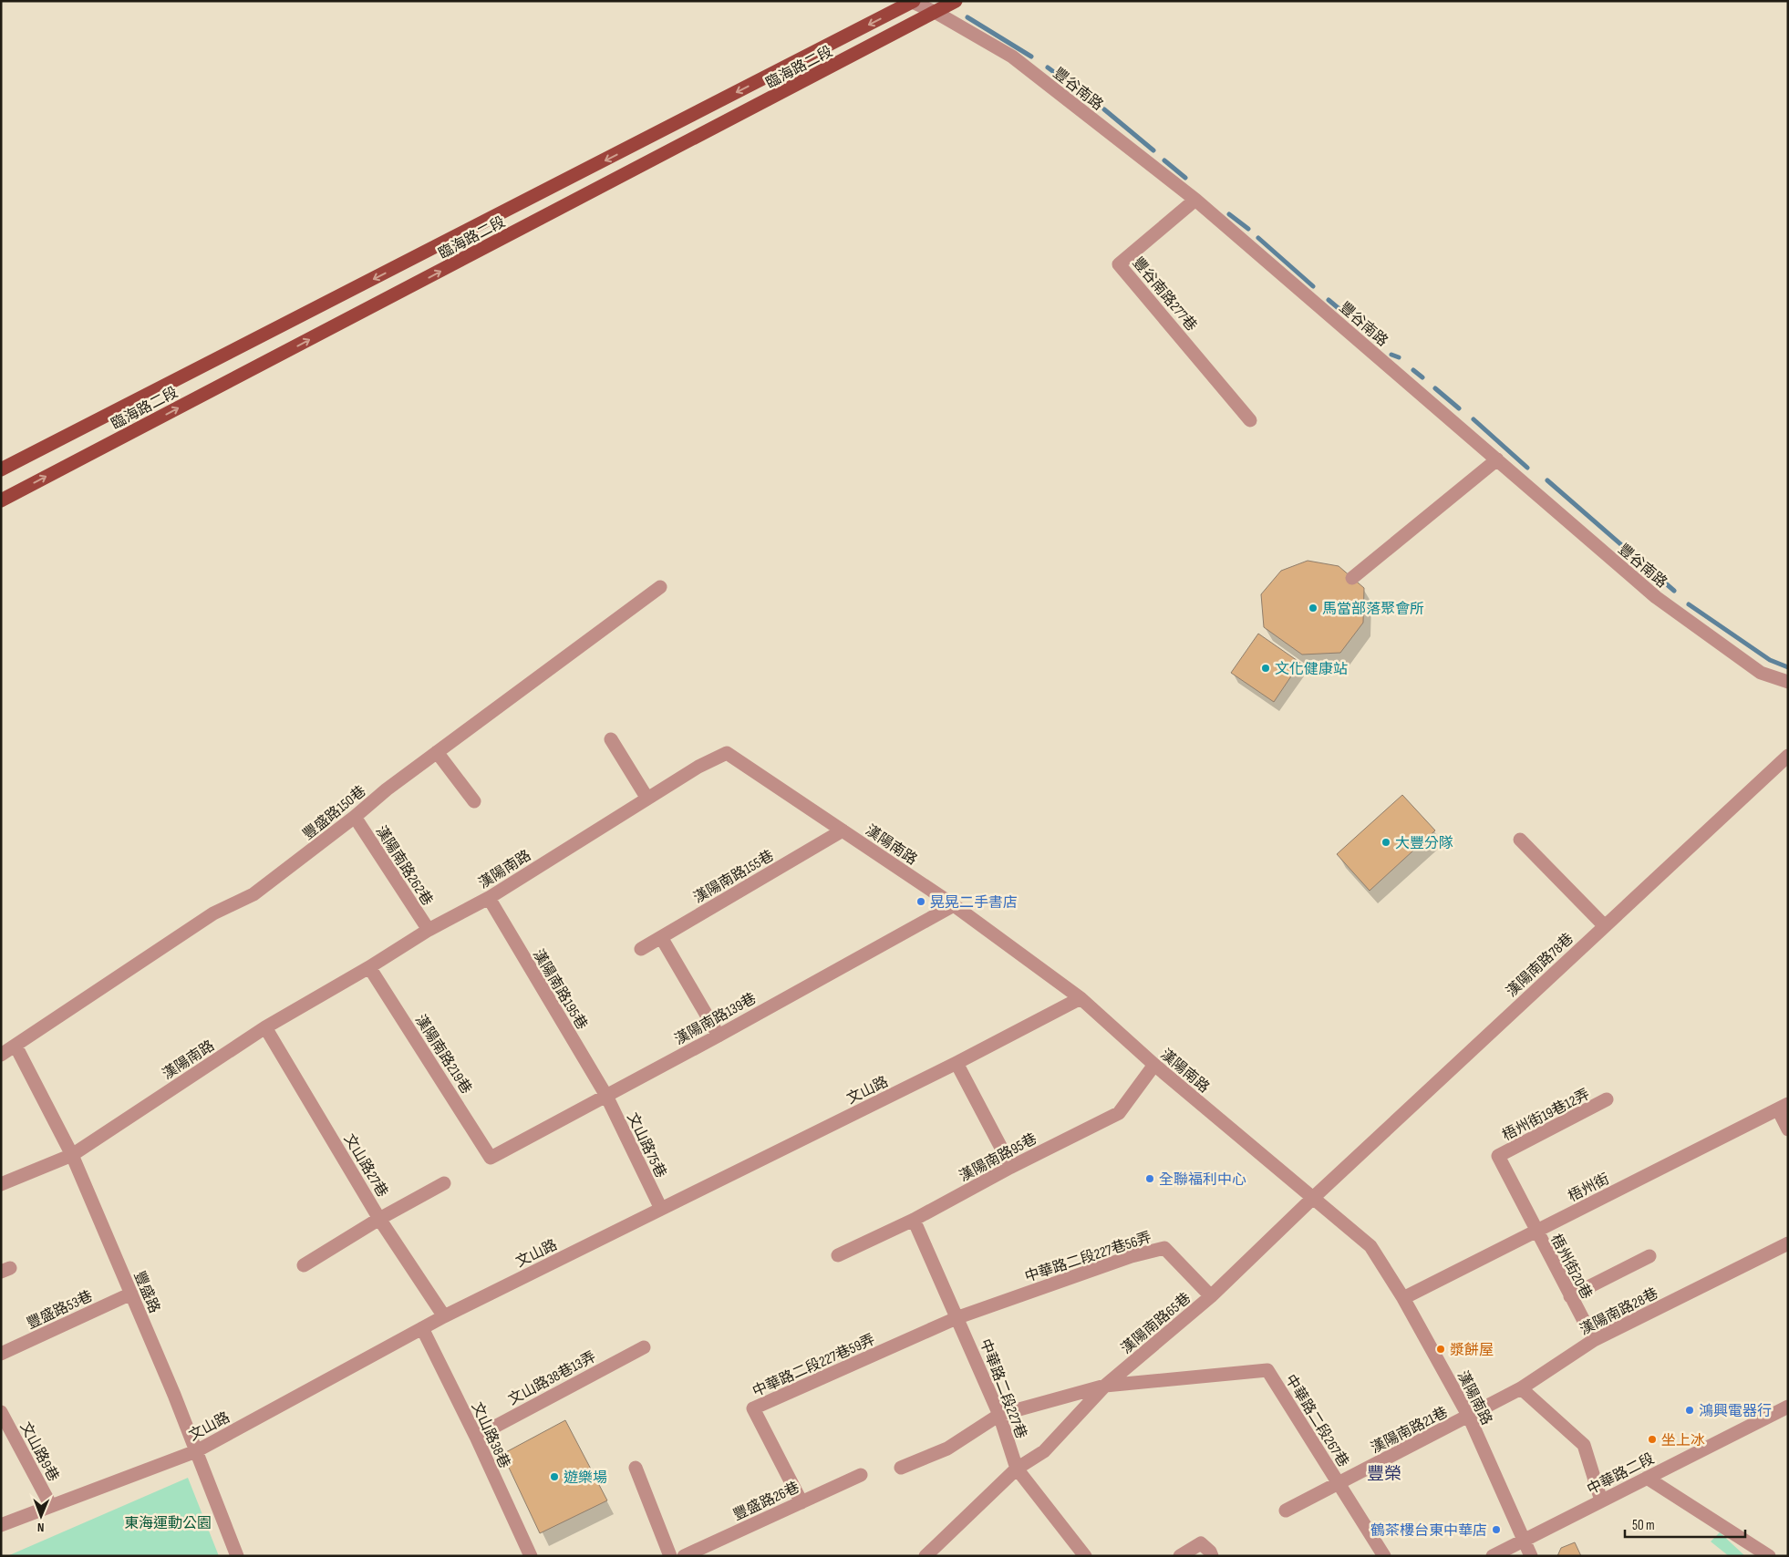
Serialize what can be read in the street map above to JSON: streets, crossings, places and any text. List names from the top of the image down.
{
  "streets": {
    "main road": ["臨海路二段"],
    "street": [
      "豐谷南路",
      "豐谷南路277巷",
      "豐盛路150巷",
      "漢陽南路",
      "漢陽南路262巷",
      "漢陽南路155巷",
      "漢陽南路78巷",
      "漢陽南路195巷",
      "漢陽南路139巷",
      "漢陽南路219巷",
      "文山路",
      "梧州街19巷12弄",
      "文山路75巷",
      "漢陽南路95巷",
      "文山路27巷",
      "梧州街",
      "中華路二段227巷56弄",
      "梧州街20巷",
      "豐盛路",
      "豐盛路53巷",
      "漢陽南路28巷",
      "漢陽南路65巷",
      "中華路二段227巷59弄",
      "文山路38巷13弄",
      "中華路二段227巷",
      "中華路二段267巷",
      "漢陽南路21巷",
      "文山路38巷",
      "文山路9巷",
      "中華路二段",
      "豐盛路26巷"
    ]
  },
  "crossings": [
    ["臨海路二段", "豐谷南路"],
    ["豐谷南路", "豐谷南路277巷"],
    ["豐盛路150巷", "漢陽南路262巷"],
    ["豐盛路150巷", "豐盛路"],
    ["漢陽南路", "漢陽南路262巷"],
    ["漢陽南路", "漢陽南路155巷"],
    ["漢陽南路", "漢陽南路78巷"],
    ["漢陽南路", "漢陽南路195巷"],
    ["漢陽南路", "漢陽南路139巷"],
    ["漢陽南路", "漢陽南路219巷"],
    ["漢陽南路", "文山路"],
    ["漢陽南路", "漢陽南路95巷"],
    ["漢陽南路", "文山路27巷"],
    ["漢陽南路", "梧州街"],
    ["漢陽南路", "豐盛路"],
    ["漢陽南路", "漢陽南路28巷"],
    ["漢陽南路", "漢陽南路65巷"],
    ["漢陽南路", "漢陽南路21巷"],
    ["漢陽南路", "中華路二段"],
    ["漢陽南路78巷", "漢陽南路65巷"],
    ["漢陽南路195巷", "漢陽南路139巷"],
    ["漢陽南路195巷", "文山路75巷"],
    ["漢陽南路139巷", "漢陽南路219巷"],
    ["漢陽南路139巷", "文山路75巷"],
    ["文山路", "文山路75巷"],
    ["文山路", "文山路27巷"],
    ["文山路", "豐盛路"],
    ["文山路", "文山路38巷"],
    ["文山路", "文山路9巷"],
    ["梧州街19巷12弄", "梧州街20巷"],
    ["漢陽南路95巷", "中華路二段227巷"],
    ["梧州街", "梧州街20巷"],
    ["中華路二段227巷56弄", "漢陽南路65巷"],
    ["中華路二段227巷56弄", "中華路二段227巷59弄"],
    ["中華路二段227巷56弄", "中華路二段227巷"],
    ["梧州街20巷", "漢陽南路28巷"],
    ["豐盛路", "豐盛路53巷"],
    ["漢陽南路28巷", "漢陽南路21巷"],
    ["漢陽南路65巷", "中華路二段227巷"],
    ["漢陽南路65巷", "中華路二段267巷"],
    ["中華路二段227巷59弄", "中華路二段227巷"],
    ["中華路二段227巷59弄", "豐盛路26巷"],
    ["文山路38巷13弄", "文山路38巷"],
    ["中華路二段267巷", "漢陽南路21巷"]
  ],
  "districts": ["豐榮"],
  "parks": ["東海運動公園"],
  "places": [
    "馬當部落聚會所",
    "文化健康站",
    "大豐分隊",
    "晃晃二手書店",
    "全聯福利中心",
    "漿餅屋",
    "鴻興電器行",
    "坐上冰",
    "遊樂場",
    "鶴茶樓台東中華店"
  ],
  "scale_bar": "50 m",
  "north": "bottom"
}
